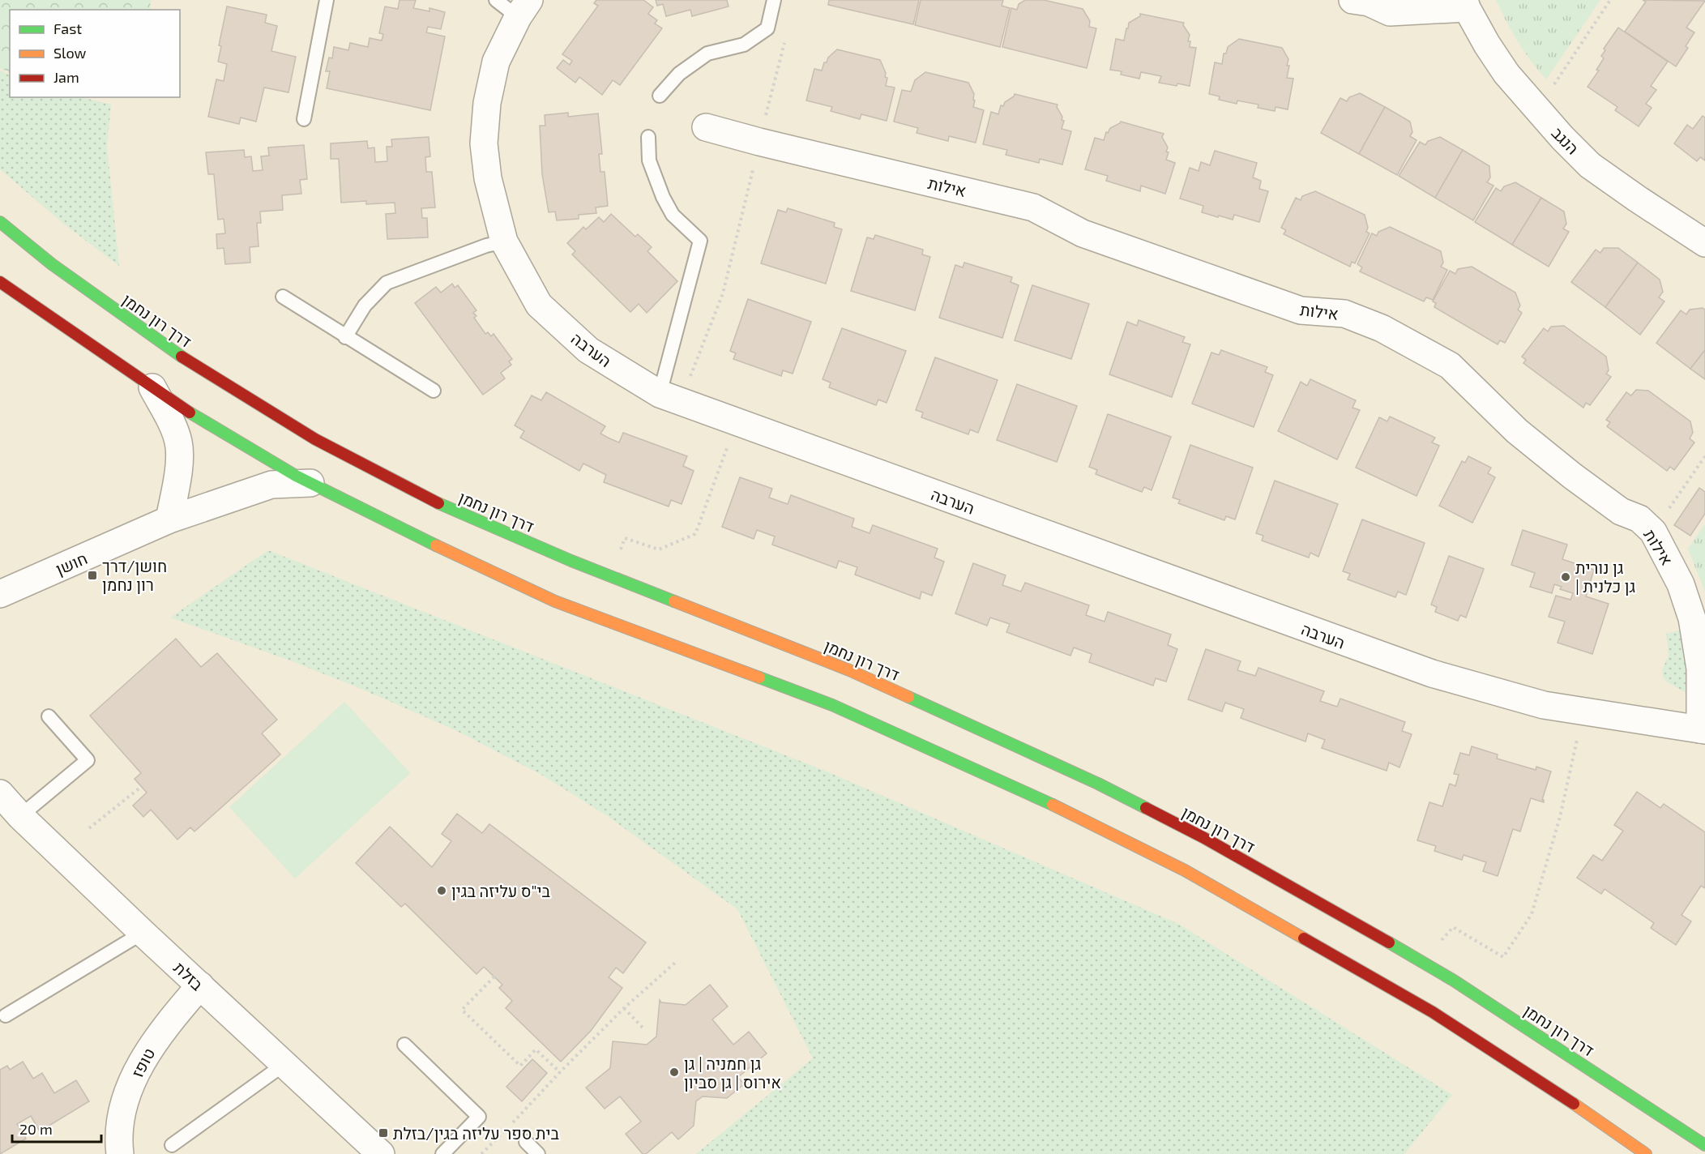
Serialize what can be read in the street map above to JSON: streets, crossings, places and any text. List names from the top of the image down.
{
  "streets": {
    "main road": ["דרך רון נחמן"],
    "street": [
      "הנגב",
      "אילות",
      "הערבה",
      "חושן",
      "בזלת",
      "טופז"
    ]
  },
  "crossings": [
    ["אילות", "הערבה"],
    ["בזלת", "טופז"]
  ],
  "places": {
    "transit": ["חושן/דרך רון נחמן", "בית ספר עליזה בגין/בזלת"],
    "other": ["גן נורית | גן כלנית", "בי\"ס עליזה בגין", "גן חמניה | גן אירוס | גן סביון"]
  },
  "legend": ["Fast", "Slow", "Jam"],
  "scale_bar": "20 m"
}
